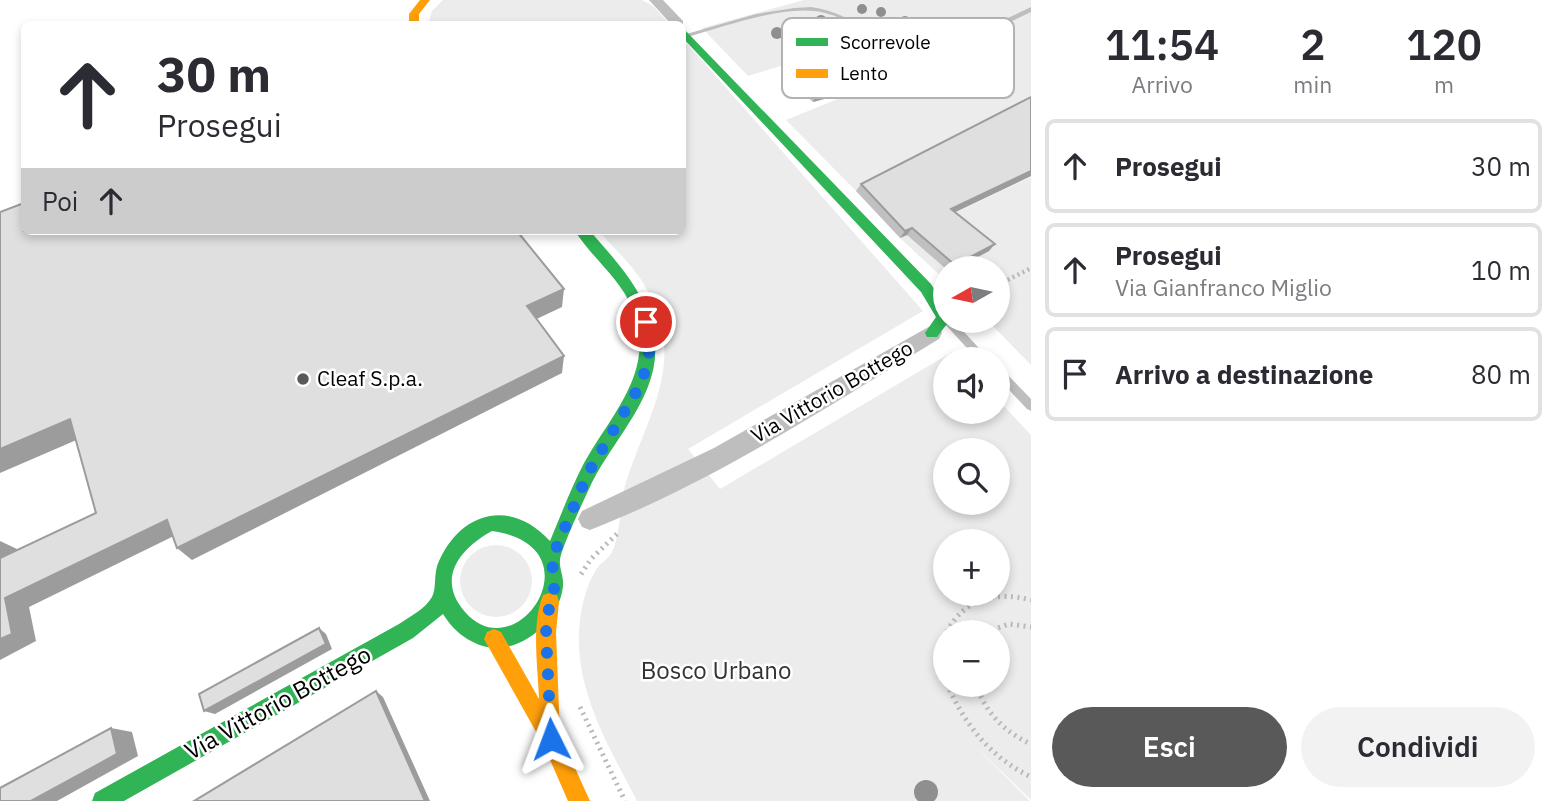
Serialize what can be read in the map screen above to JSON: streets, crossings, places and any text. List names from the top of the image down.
{
  "streets": {
    "street": ["Via Vittorio Bottego"]
  },
  "parks": ["Bosco Urbano"],
  "places": ["Cleaf S.p.a."],
  "legend": ["Scorrevole", "Lento"],
  "north": "left",
  "page": {
    "eta": [
      "11:54",
      "Arrivo",
      "2",
      "min",
      "120",
      "m"
    ],
    "turn": ["30 m", "Prosegui"],
    "list": [
      {
        "name": "Prosegui",
        "value": "30 m"
      },
      {
        "name": "Prosegui",
        "note": "Via Gianfranco Miglio",
        "value": "10 m"
      },
      {
        "name": "Arrivo a destinazione",
        "value": "80 m"
      }
    ],
    "then": "Poi",
    "map_buttons": ["+", "−"],
    "buttons": ["Esci", "Condividi"]
  }
}
